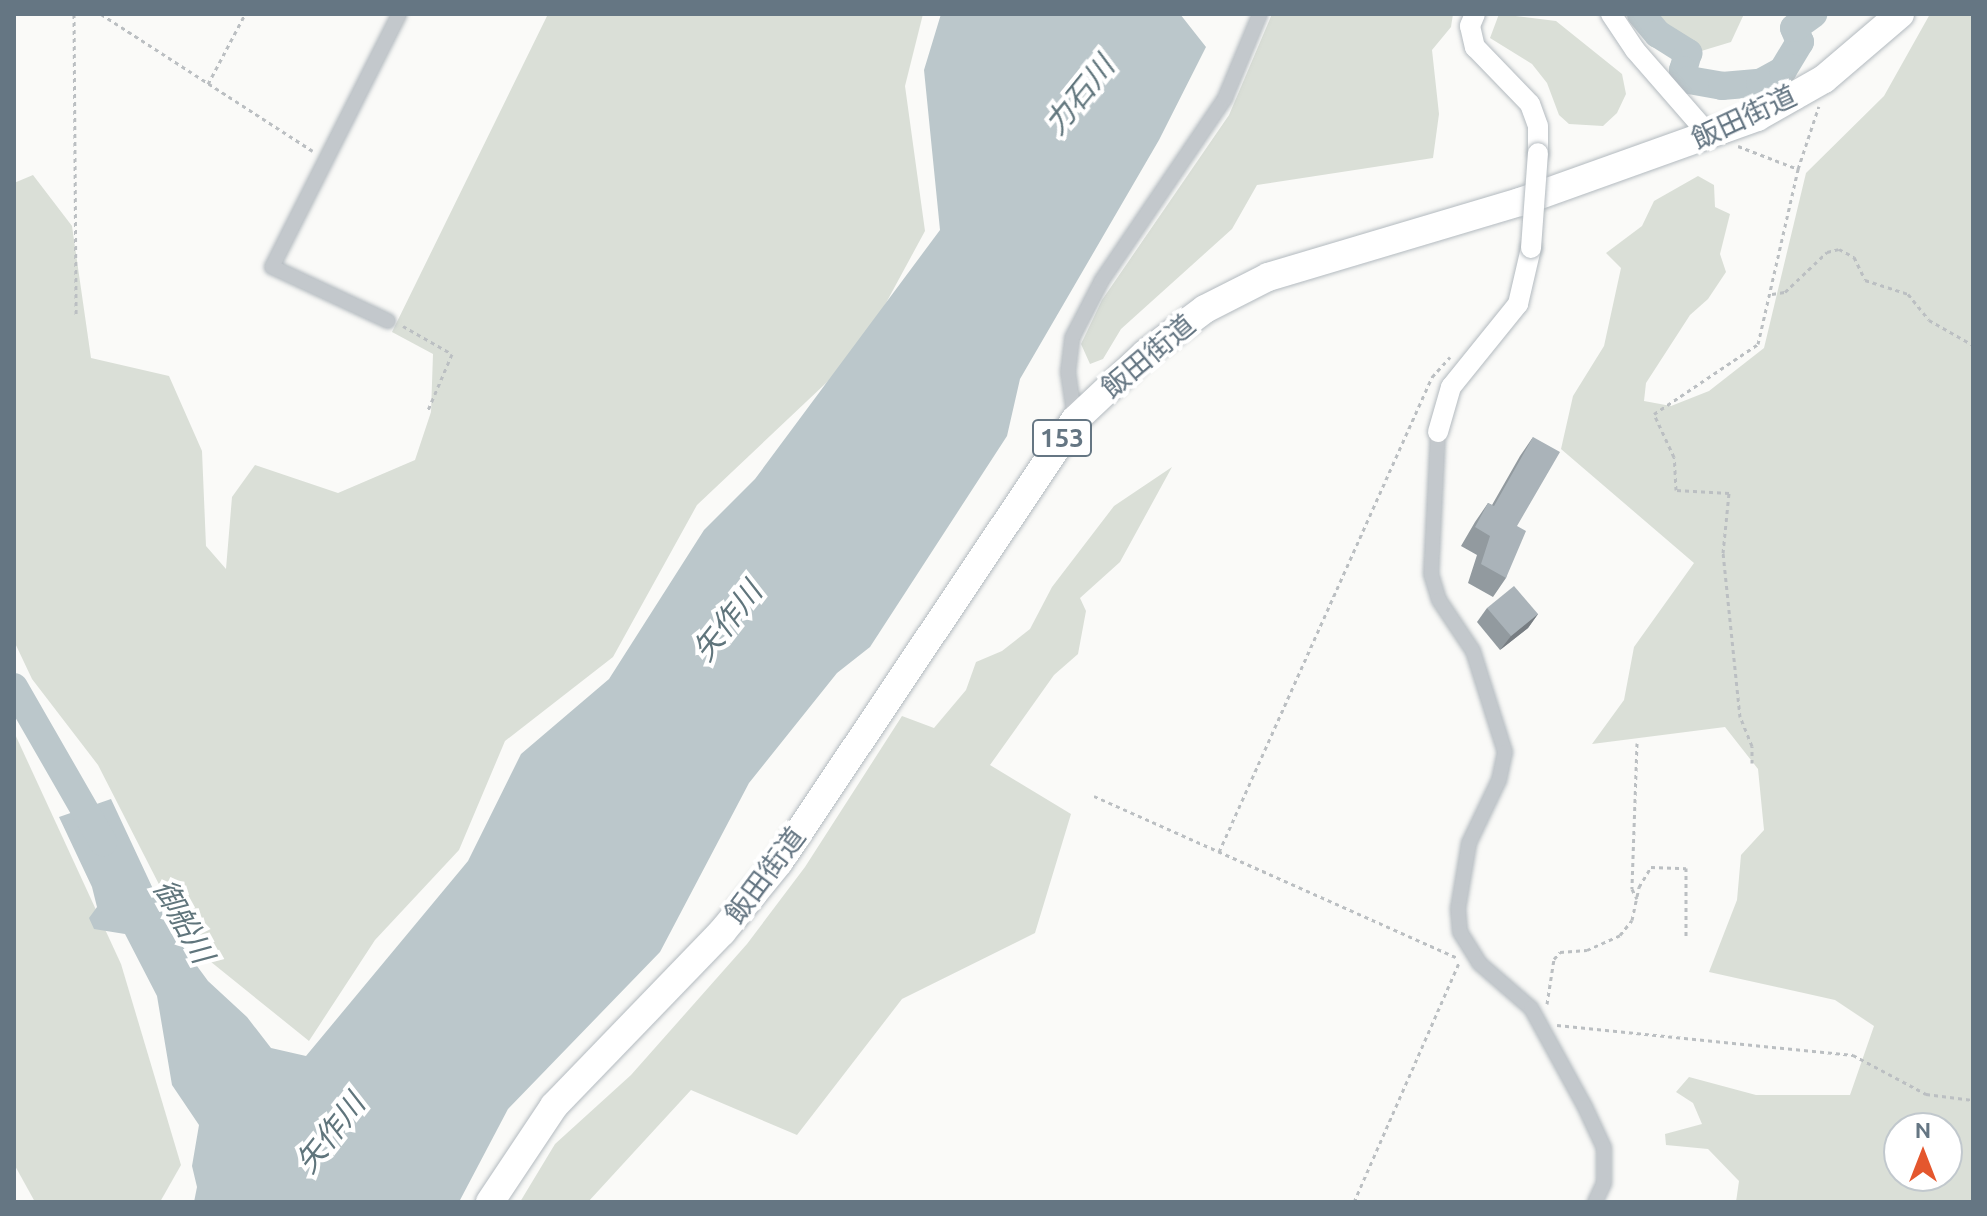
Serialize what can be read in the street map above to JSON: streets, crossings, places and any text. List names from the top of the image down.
{
  "streets": {
    "highway": ["飯田街道", "153"]
  },
  "water": ["力石川", "矢作川", "御船川"],
  "north": "top"
}
